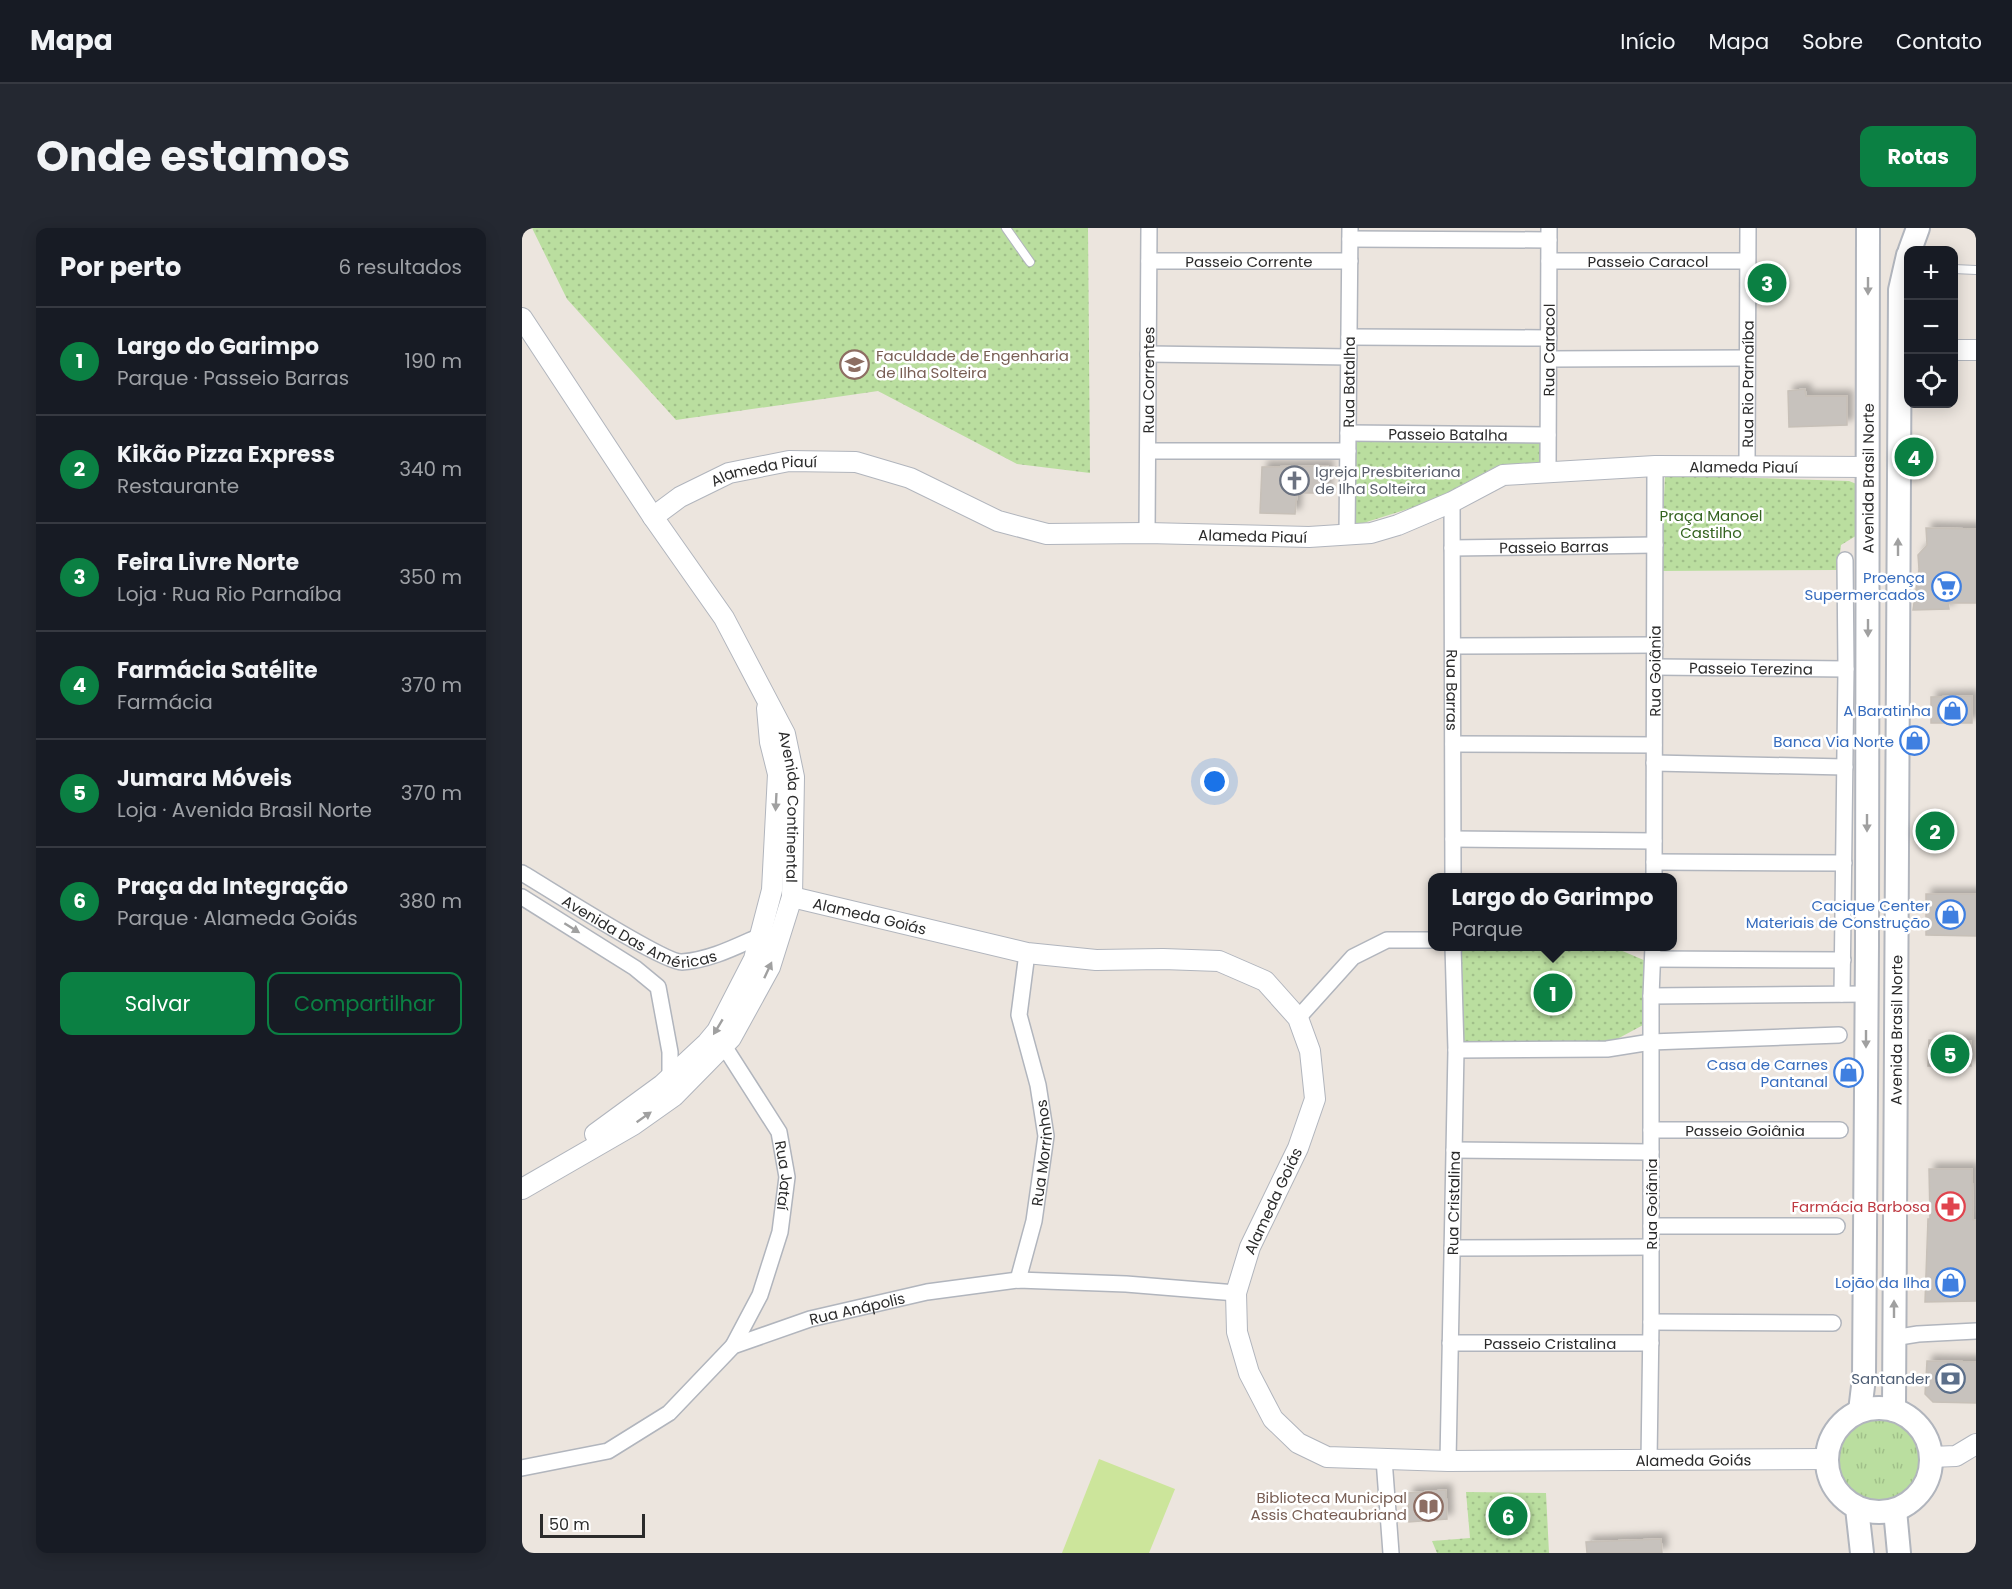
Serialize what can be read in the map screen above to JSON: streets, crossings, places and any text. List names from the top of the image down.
{
  "streets": {
    "main road": ["Avenida Brasil Norte"],
    "street": [
      "Passeio Corrente",
      "Passeio Caracol",
      "Rua Caracol",
      "Rua Correntes",
      "Rua Batalha",
      "Rua Rio Parnaíba",
      "Passeio Batalha",
      "Alameda Piauí",
      "Passeio Barras",
      "Passeio Terezina",
      "Rua Goiânia",
      "Rua Barras",
      "Avenida Continental",
      "Alameda Goiás",
      "Avenida Das Américas",
      "Passeio Goiânia",
      "Rua Morrinhos",
      "Rua Jataí",
      "Rua Cristalina",
      "Rua Anápolis",
      "Passeio Cristalina"
    ]
  },
  "crossings": [
    ["Passeio Corrente", "Rua Correntes"],
    ["Passeio Corrente", "Rua Batalha"],
    ["Passeio Caracol", "Rua Caracol"],
    ["Passeio Caracol", "Rua Rio Parnaíba"],
    ["Rua Caracol", "Passeio Batalha"],
    ["Rua Caracol", "Alameda Piauí"],
    ["Rua Correntes", "Alameda Piauí"],
    ["Rua Batalha", "Passeio Batalha"],
    ["Rua Batalha", "Alameda Piauí"],
    ["Rua Rio Parnaíba", "Alameda Piauí"],
    ["Alameda Piauí", "Avenida Brasil Norte"],
    ["Alameda Piauí", "Rua Goiânia"],
    ["Alameda Piauí", "Rua Barras"],
    ["Alameda Piauí", "Avenida Continental"],
    ["Avenida Brasil Norte", "Alameda Goiás"],
    ["Passeio Barras", "Rua Goiânia"],
    ["Passeio Barras", "Rua Barras"],
    ["Passeio Terezina", "Rua Goiânia"],
    ["Rua Goiânia", "Alameda Goiás"],
    ["Rua Goiânia", "Passeio Goiânia"],
    ["Rua Goiânia", "Passeio Cristalina"],
    ["Avenida Continental", "Alameda Goiás"],
    ["Avenida Continental", "Avenida Das Américas"],
    ["Avenida Continental", "Rua Jataí"],
    ["Alameda Goiás", "Rua Morrinhos"],
    ["Alameda Goiás", "Rua Cristalina"],
    ["Alameda Goiás", "Rua Anápolis"],
    ["Rua Morrinhos", "Rua Anápolis"],
    ["Rua Jataí", "Rua Anápolis"],
    ["Rua Cristalina", "Passeio Cristalina"]
  ],
  "parks": ["Praça Manoel Castilho"],
  "places": {
    "school or university": ["Faculdade de Engenharia de Ilha Solteira"],
    "church": ["Igreja Presbiteriana de Ilha Solteira"],
    "supermarket": ["Proença Supermercados"],
    "shop": [
      "A Baratinha",
      "Banca Via Norte",
      "Cacique Center Materiais de Construção",
      "Casa de Carnes Pantanal",
      "Lojão da Ilha"
    ],
    "pharmacy": ["Farmácia Barbosa"],
    "bank": ["Santander"],
    "library": ["Biblioteca Municipal Assis Chateaubriand"]
  },
  "scale_bar": "50 m",
  "page": {
    "header": "Mapa",
    "nav": [
      "Início",
      "Mapa",
      "Sobre",
      "Contato"
    ],
    "title": "Onde estamos",
    "buttons": [
      "Rotas",
      ["Salvar", "Compartilhar"]
    ],
    "heading": ["Por perto", "6 resultados"],
    "map_buttons": ["+", "−"],
    "pins": [
      "3",
      "4",
      "2",
      "1",
      "5",
      "6"
    ],
    "list": [
      {
        "mark": "1",
        "name": "Largo do Garimpo",
        "note": "Parque · Passeio Barras",
        "value": "190 m"
      },
      {
        "mark": "2",
        "name": "Kikão Pizza Express",
        "note": "Restaurante",
        "value": "340 m"
      },
      {
        "mark": "3",
        "name": "Feira Livre Norte",
        "note": "Loja · Rua Rio Parnaíba",
        "value": "350 m"
      },
      {
        "mark": "4",
        "name": "Farmácia Satélite",
        "note": "Farmácia",
        "value": "370 m"
      },
      {
        "mark": "5",
        "name": "Jumara Móveis",
        "note": "Loja · Avenida Brasil Norte",
        "value": "370 m"
      },
      {
        "mark": "6",
        "name": "Praça da Integração",
        "note": "Parque · Alameda Goiás",
        "value": "380 m"
      }
    ],
    "popup": ["Largo do Garimpo", "Parque"],
    "scale": "50 m"
  }
}
